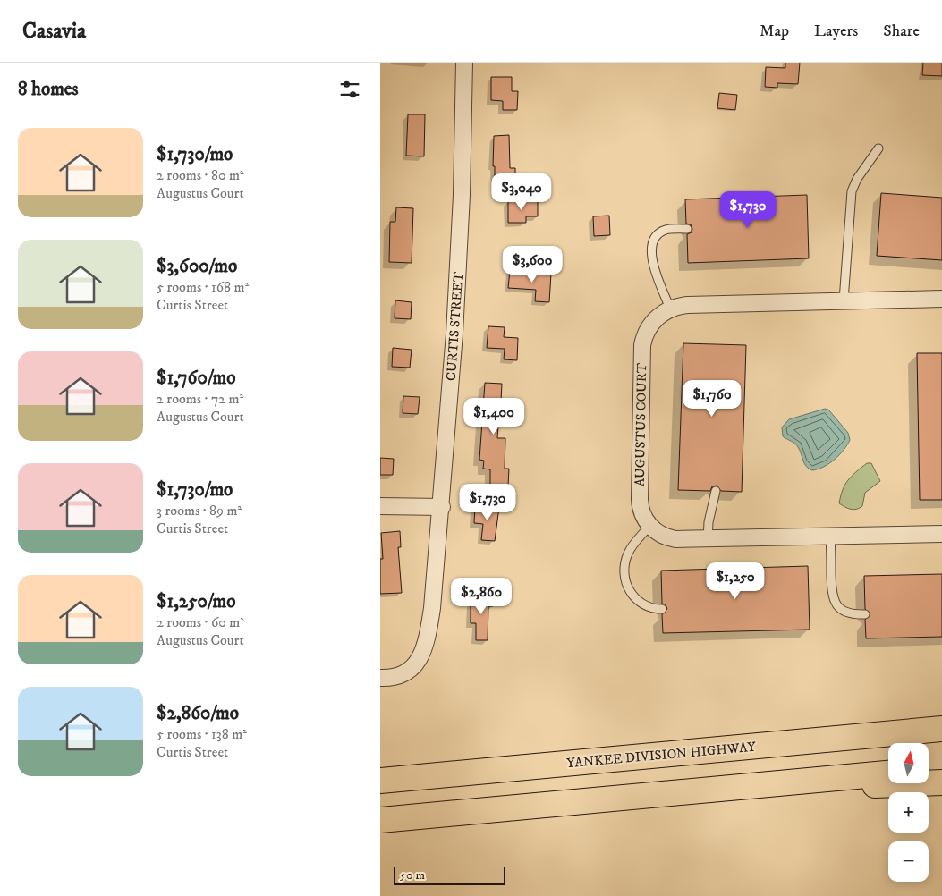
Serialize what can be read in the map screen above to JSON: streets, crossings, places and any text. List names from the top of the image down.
{
  "streets": {
    "highway": ["YANKEE DIVISION HIGHWAY"],
    "street": ["CURTIS STREET", "AUGUSTUS COURT"]
  },
  "scale_bar": "50 m",
  "north": "top",
  "page": {
    "header": "Casavia",
    "nav": ["Map", "Layers", "Share"],
    "heading": "8 homes",
    "list": [
      {
        "name": "$1,730/mo",
        "note": "2 rooms · 80 m² · Augustus Court"
      },
      {
        "name": "$3,600/mo",
        "note": "5 rooms · 168 m² · Curtis Street"
      },
      {
        "name": "$1,760/mo",
        "note": "2 rooms · 72 m² · Augustus Court"
      },
      {
        "name": "$1,730/mo",
        "note": "3 rooms · 89 m² · Curtis Street"
      },
      {
        "name": "$1,250/mo",
        "note": "2 rooms · 60 m² · Augustus Court"
      },
      {
        "name": "$2,860/mo",
        "note": "5 rooms · 138 m² · Curtis Street"
      }
    ],
    "price": [
      "$3,040",
      "$1,730",
      "$3,600",
      "$1,760",
      "$1,400",
      "$1,730",
      "$1,250",
      "$2,860"
    ],
    "map_buttons": ["+", "−"],
    "scale": "50 m"
  }
}
